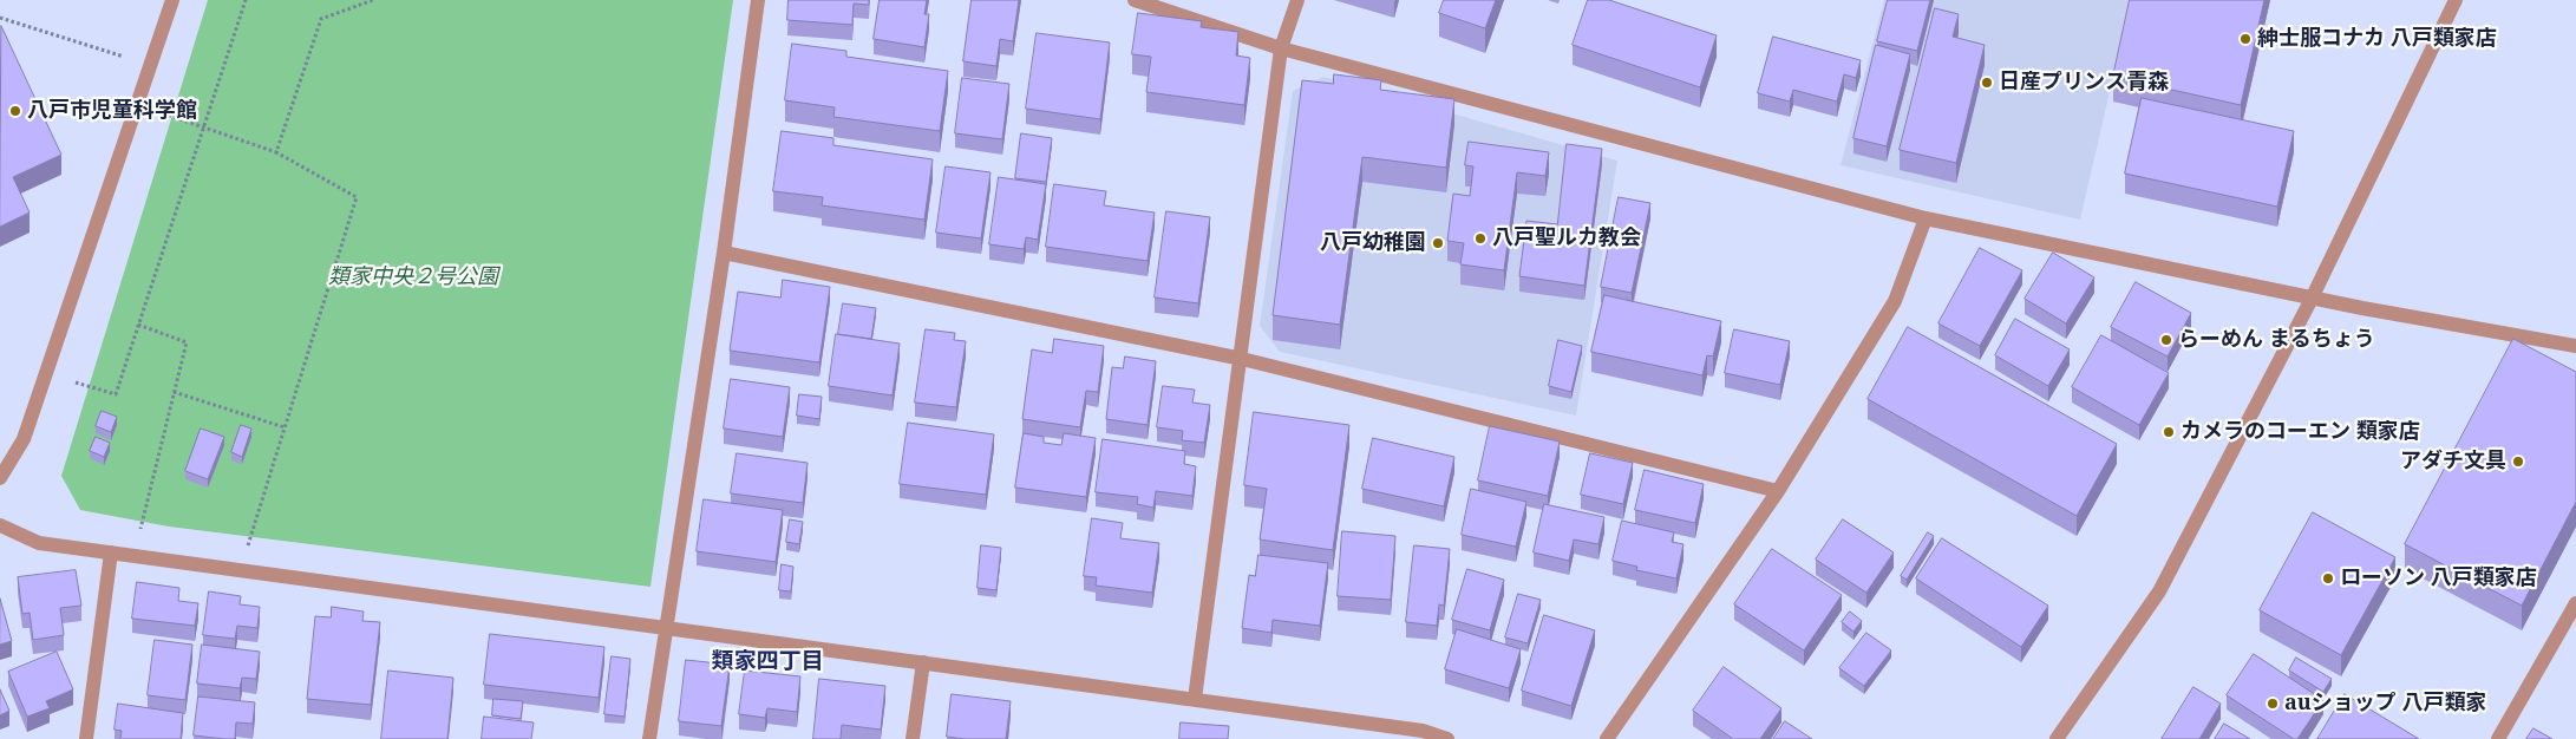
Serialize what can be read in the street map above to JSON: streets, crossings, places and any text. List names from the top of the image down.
{
  "districts": ["類家四丁目"],
  "parks": ["類家中央２号公園"],
  "places": [
    "紳士服コナカ 八戸類家店",
    "日産プリンス青森",
    "八戸市児童科学館",
    "八戸聖ルカ教会",
    "八戸幼稚園",
    "らーめん まるちょう",
    "カメラのコーエン 類家店",
    "アダチ文具",
    "ローソン 八戸類家店",
    "auショップ 八戸類家"
  ]
}
